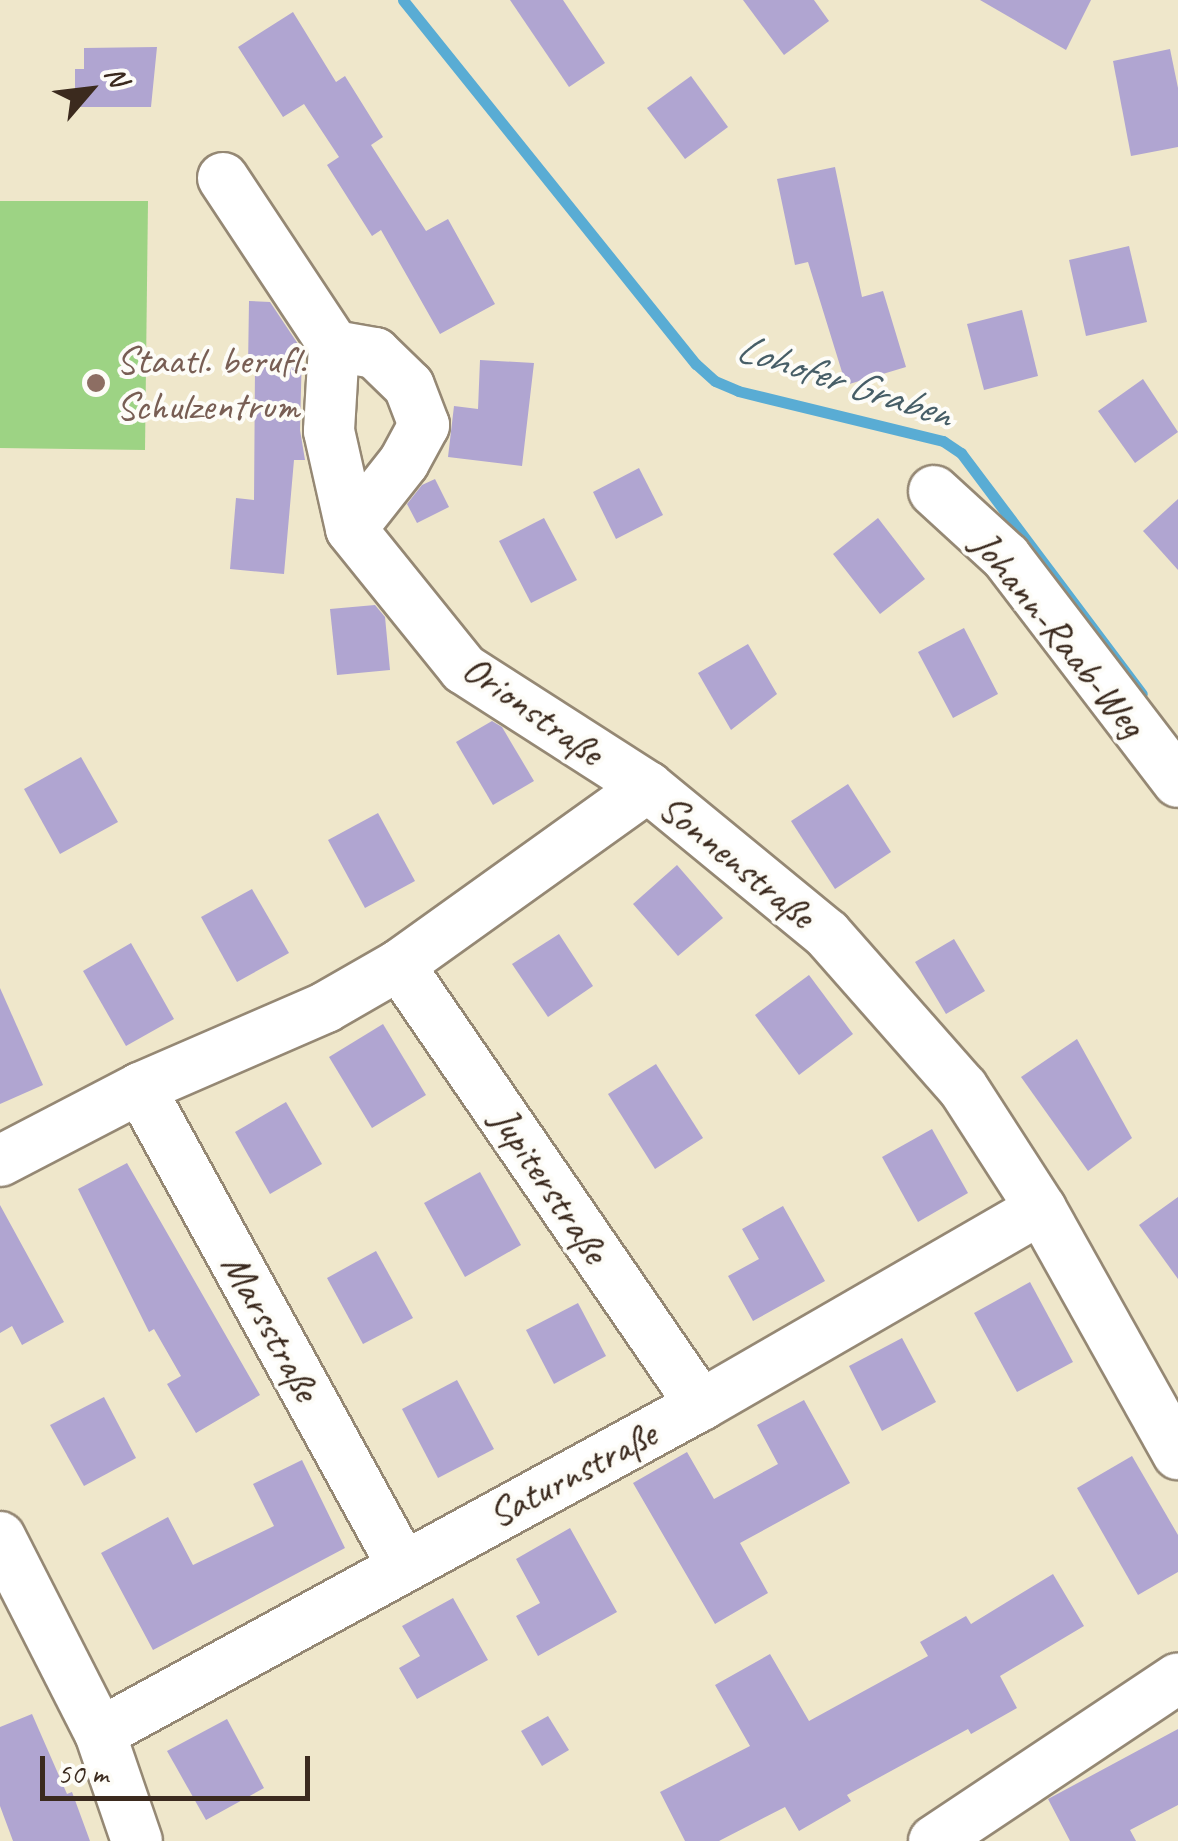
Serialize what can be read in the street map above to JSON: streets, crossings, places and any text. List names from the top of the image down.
{
  "streets": {
    "street": [
      "Johann-Raab-Weg",
      "Orionstraße",
      "Sonnenstraße",
      "Jupiterstraße",
      "Marsstraße",
      "Saturnstraße"
    ]
  },
  "crossings": [
    ["Orionstraße", "Sonnenstraße"],
    ["Sonnenstraße", "Jupiterstraße"],
    ["Sonnenstraße", "Marsstraße"],
    ["Sonnenstraße", "Saturnstraße"],
    ["Jupiterstraße", "Saturnstraße"],
    ["Marsstraße", "Saturnstraße"]
  ],
  "water": ["Lohofer Graben"],
  "places": ["Staatl. berufl. Schulzentrum"],
  "scale_bar": "50 m",
  "north": "top right"
}
